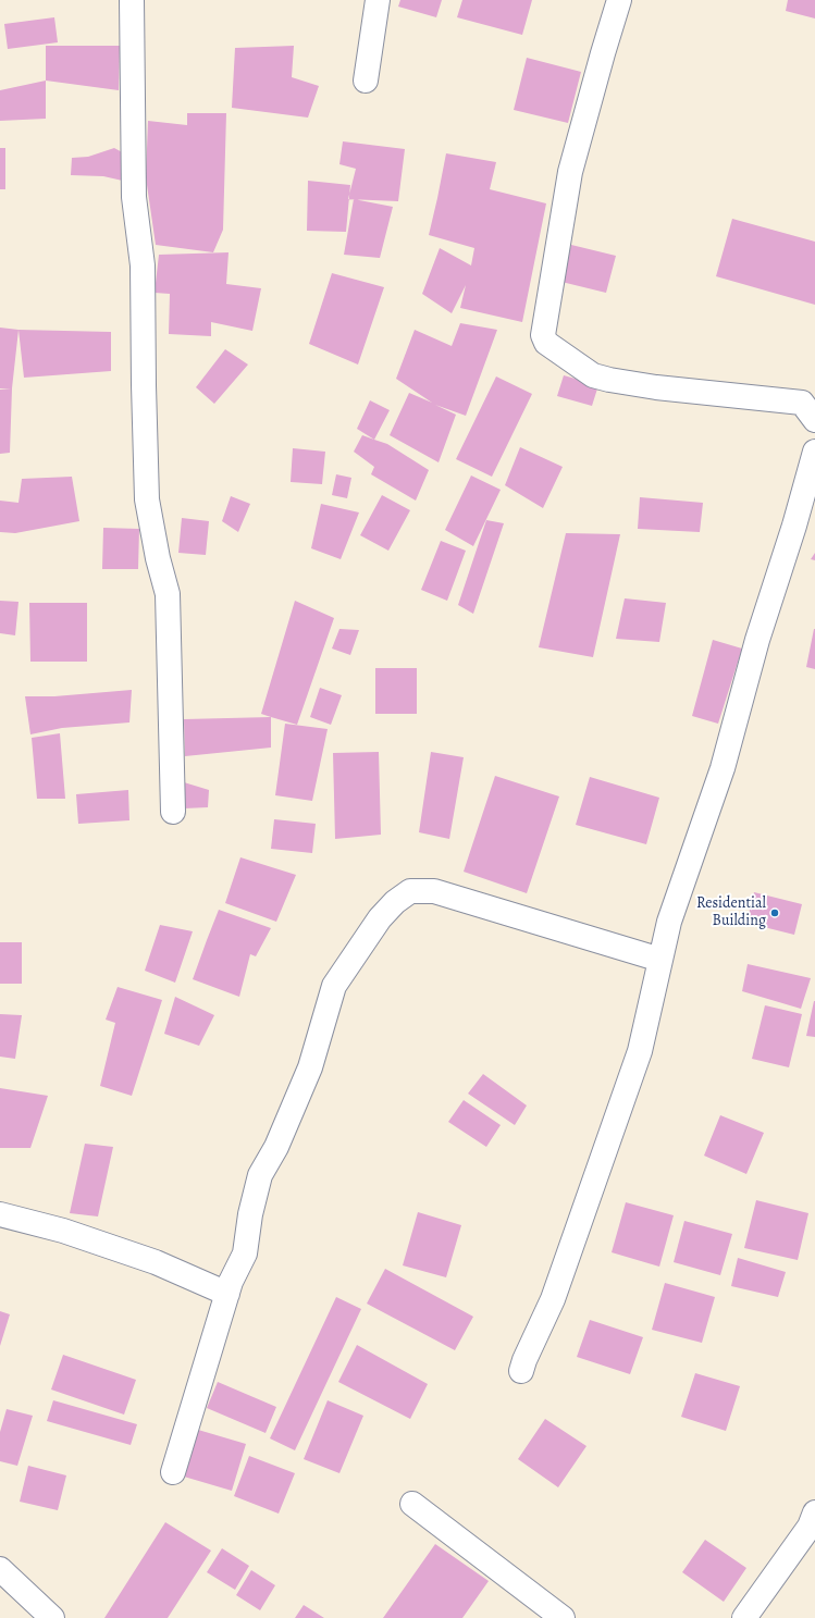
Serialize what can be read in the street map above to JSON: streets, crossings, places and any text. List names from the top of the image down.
{
  "places": ["Residential Building"]
}
